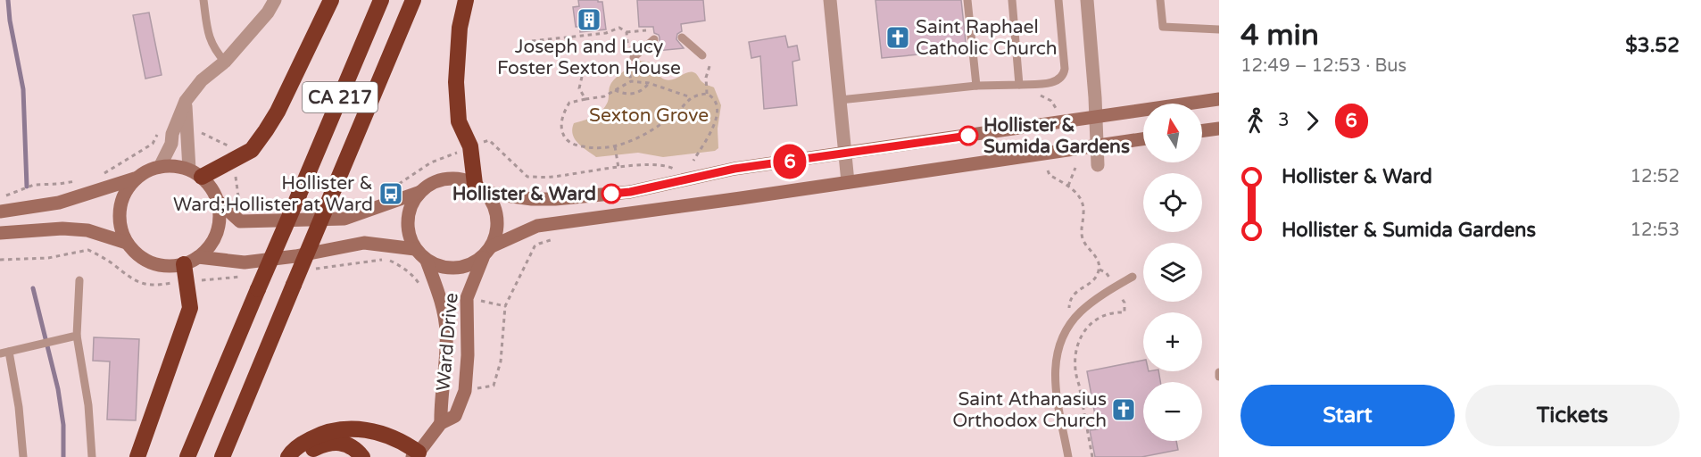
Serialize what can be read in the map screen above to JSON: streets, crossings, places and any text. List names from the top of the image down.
{
  "streets": {
    "highway": ["CA 217"],
    "main road": ["Ward Drive"]
  },
  "parks": ["Sexton Grove"],
  "places": {
    "building": ["Joseph and Lucy Foster Sexton House"],
    "church": ["Saint Raphael Catholic Church", "Saint Athanasius Orthodox Church"],
    "other": ["Hollister & Sumida Gardens", "Hollister & Ward"],
    "bus stop": ["Hollister & Ward;Hollister at Ward"]
  },
  "lines": ["bus line 6"],
  "north": "top",
  "page": {
    "on_map": "6",
    "heading": ["4 min", "12:49 – 12:53 · Bus", "$3.52"],
    "legs": ["3", "6"],
    "map_buttons": ["+", "−"],
    "list": [
      {
        "name": "Hollister & Ward",
        "value": "12:52"
      },
      {
        "name": "Hollister & Sumida Gardens",
        "value": "12:53"
      }
    ],
    "buttons": ["Start", "Tickets"]
  }
}
